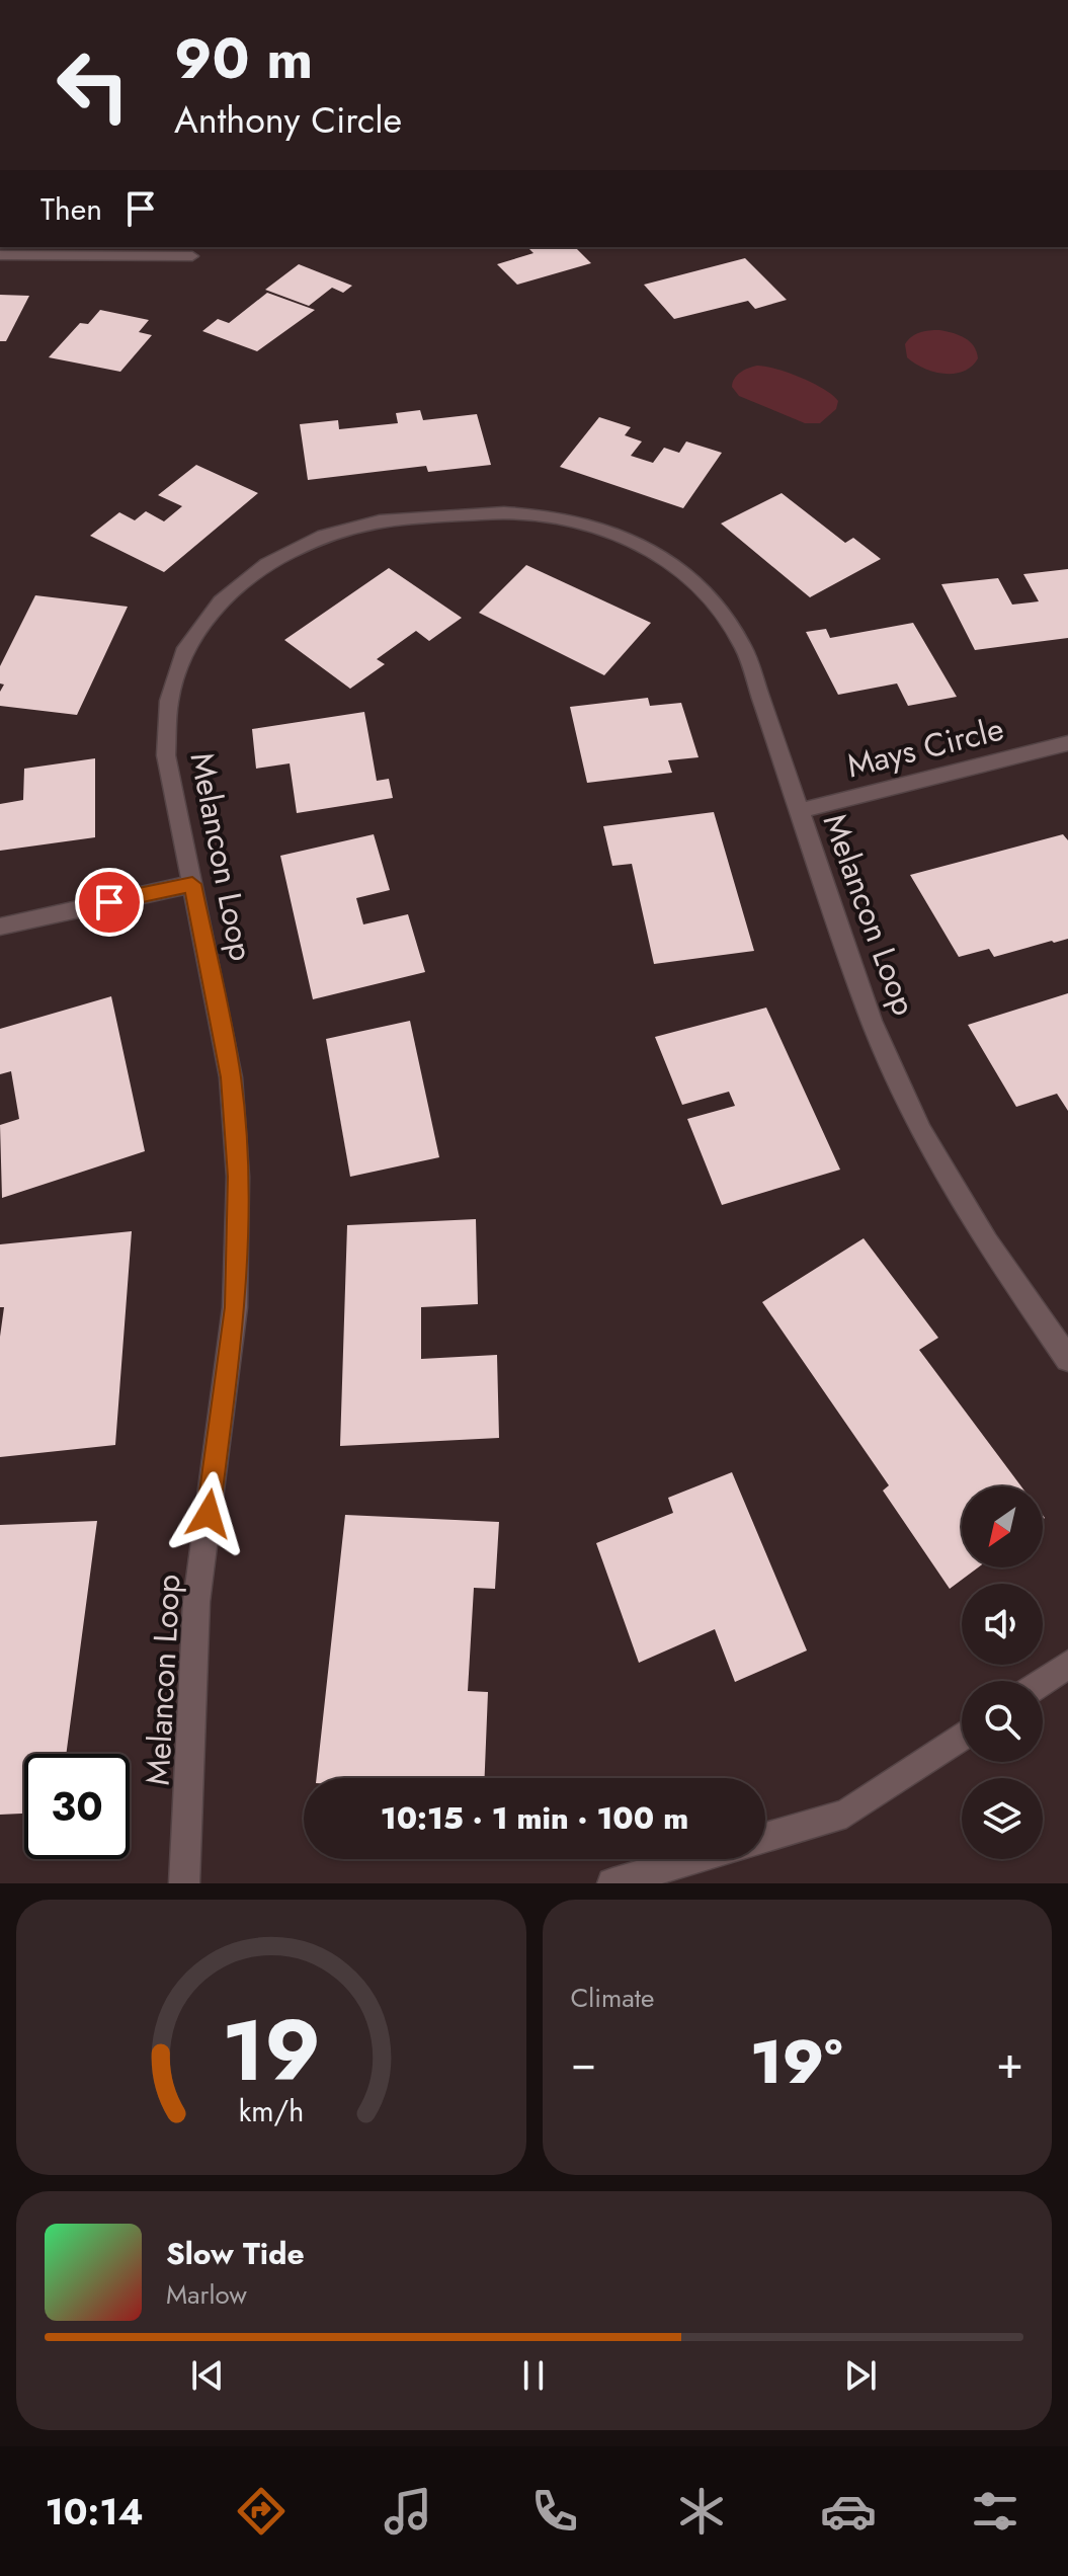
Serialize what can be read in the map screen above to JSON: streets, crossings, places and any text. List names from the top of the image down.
{
  "streets": {
    "street": ["Mays Circle", "Melancon Loop"]
  },
  "crossings": [
    ["Mays Circle", "Melancon Loop"]
  ],
  "north": "bottom left",
  "page": {
    "turn": ["90 m", "Anthony Circle"],
    "then": "Then",
    "limit": "30",
    "trip": "10:15 · 1 min · 100 m",
    "tile": "Climate",
    "heat": ["−", "19°", "+"],
    "song": ["Slow Tide", "Marlow"],
    "tabs": "10:14",
    "gauge": ["19", "km/h"]
  }
}
